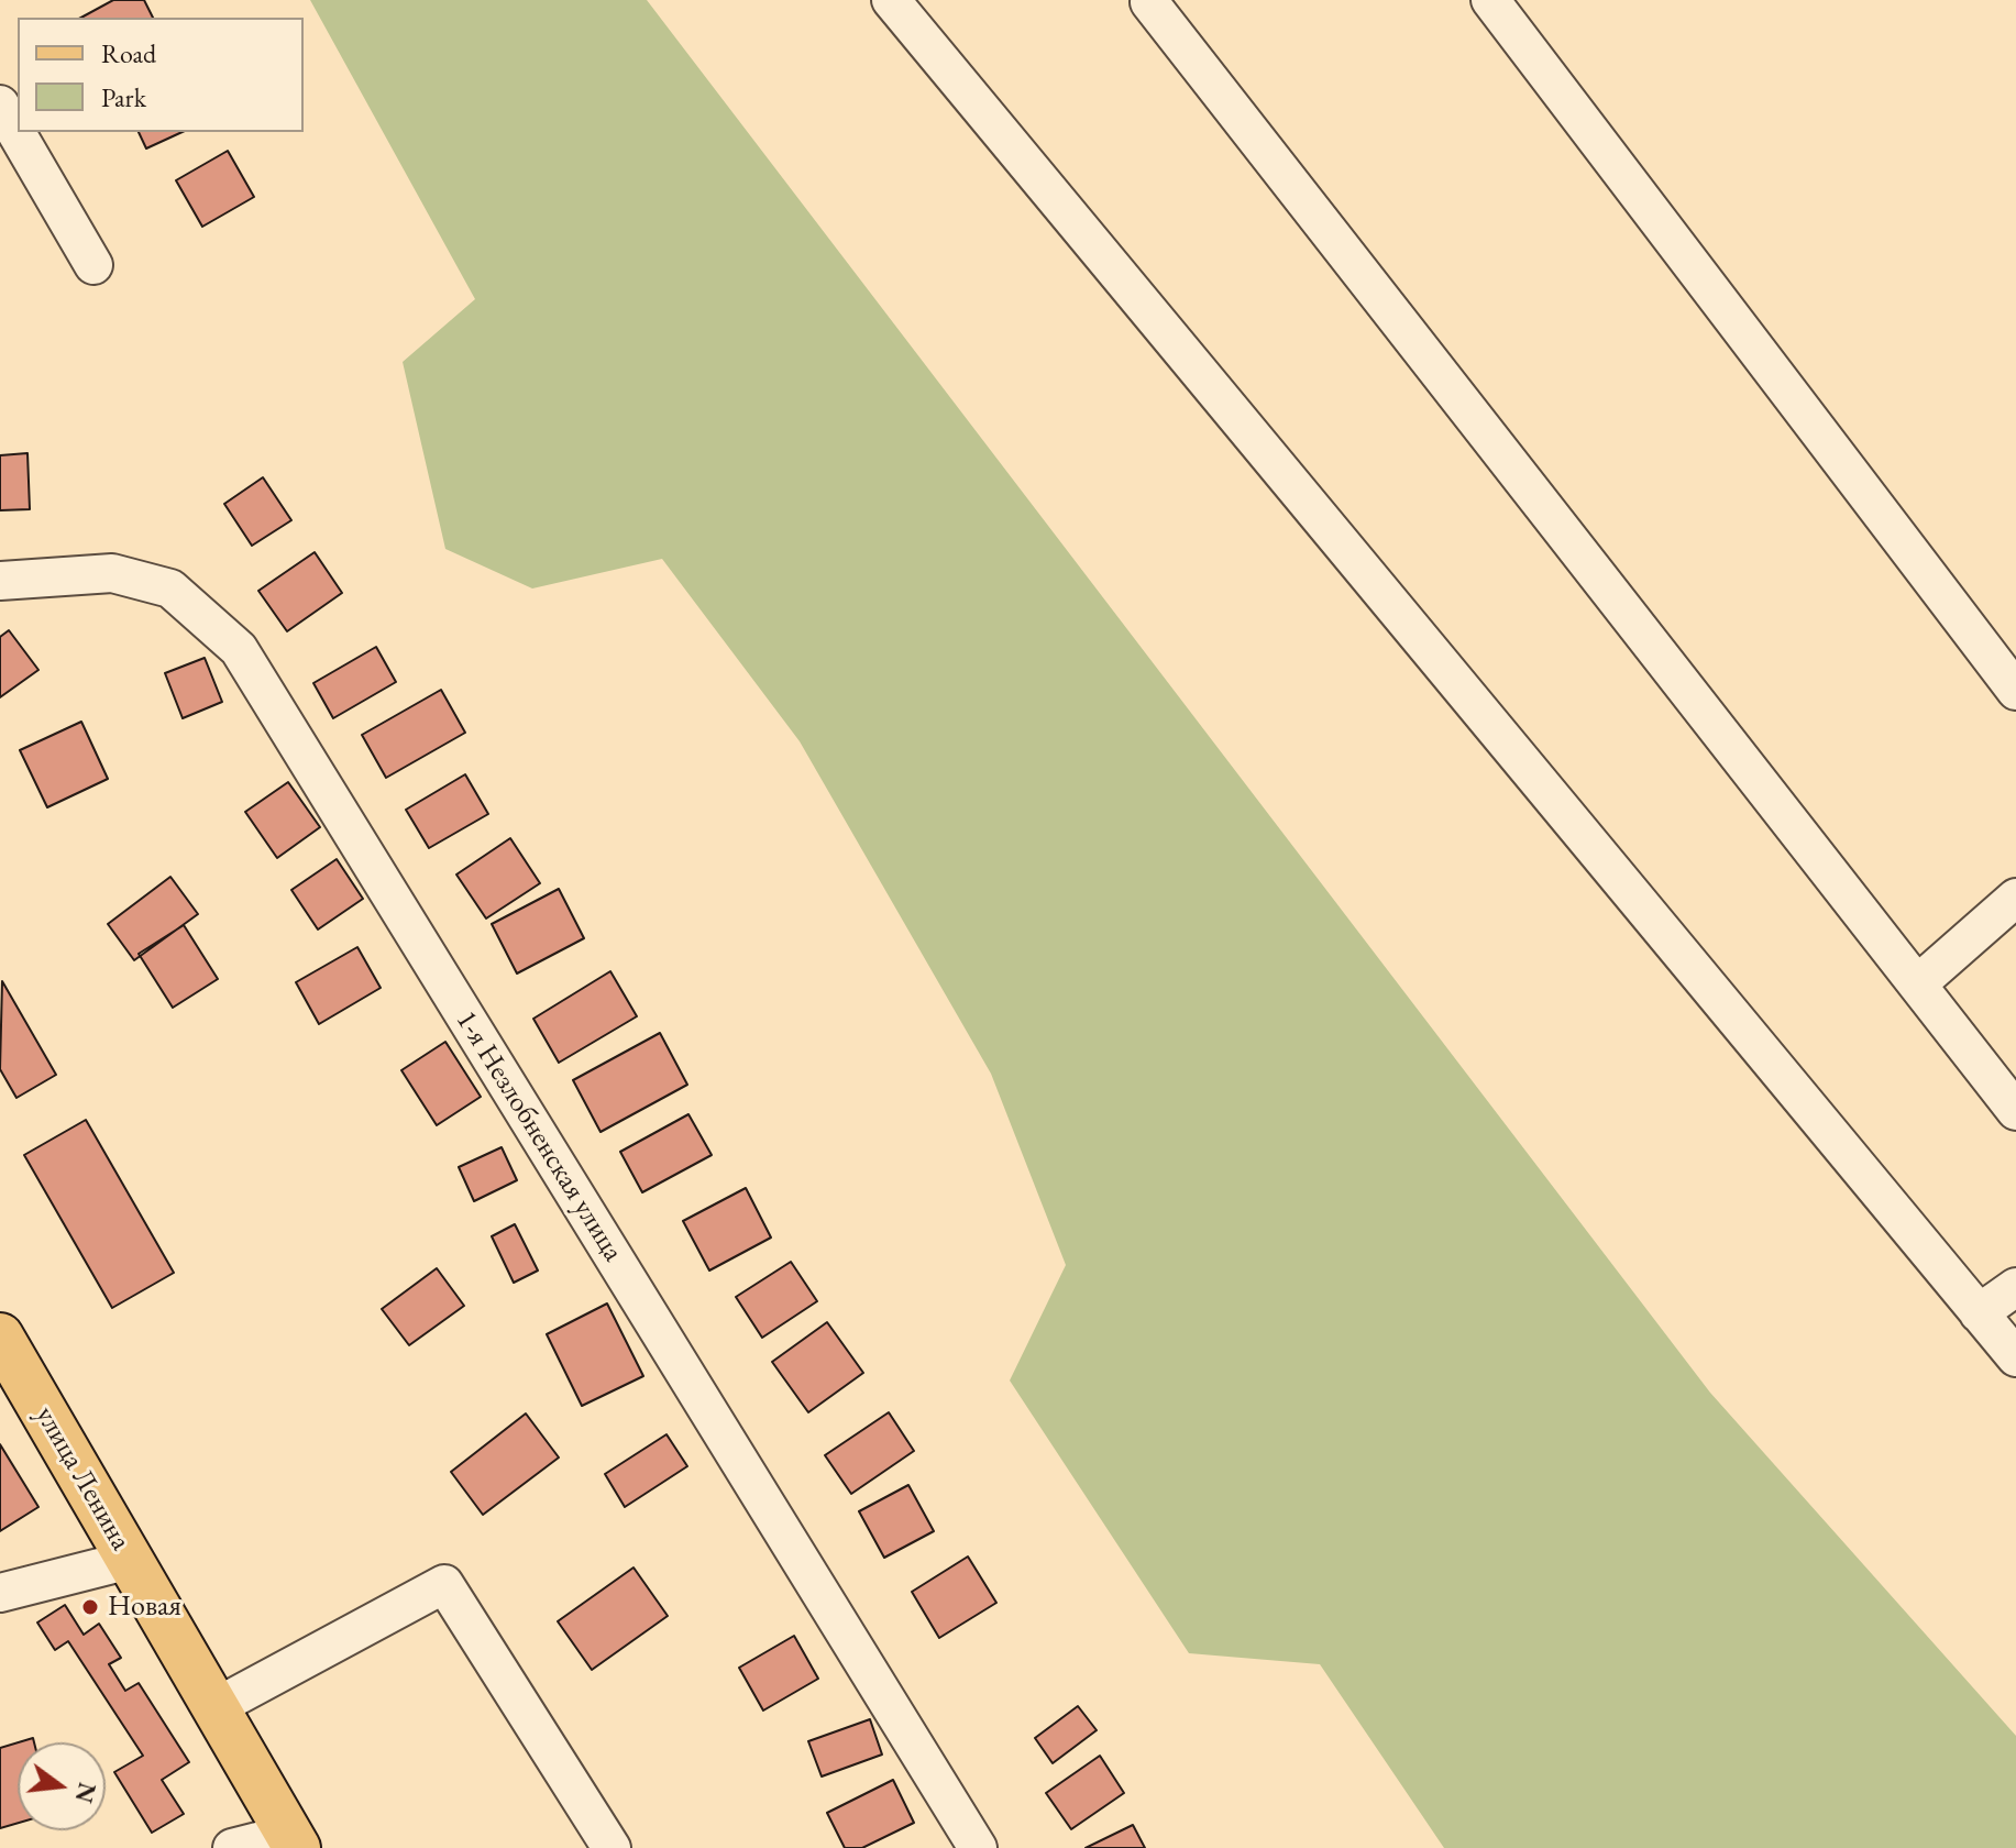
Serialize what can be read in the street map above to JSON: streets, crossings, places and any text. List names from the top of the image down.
{
  "streets": {
    "main road": ["улица Ленина"],
    "street": ["1-я Незлобненская улица"]
  },
  "places": ["Новая"],
  "legend": ["Road", "Park"],
  "north": "right"
}
